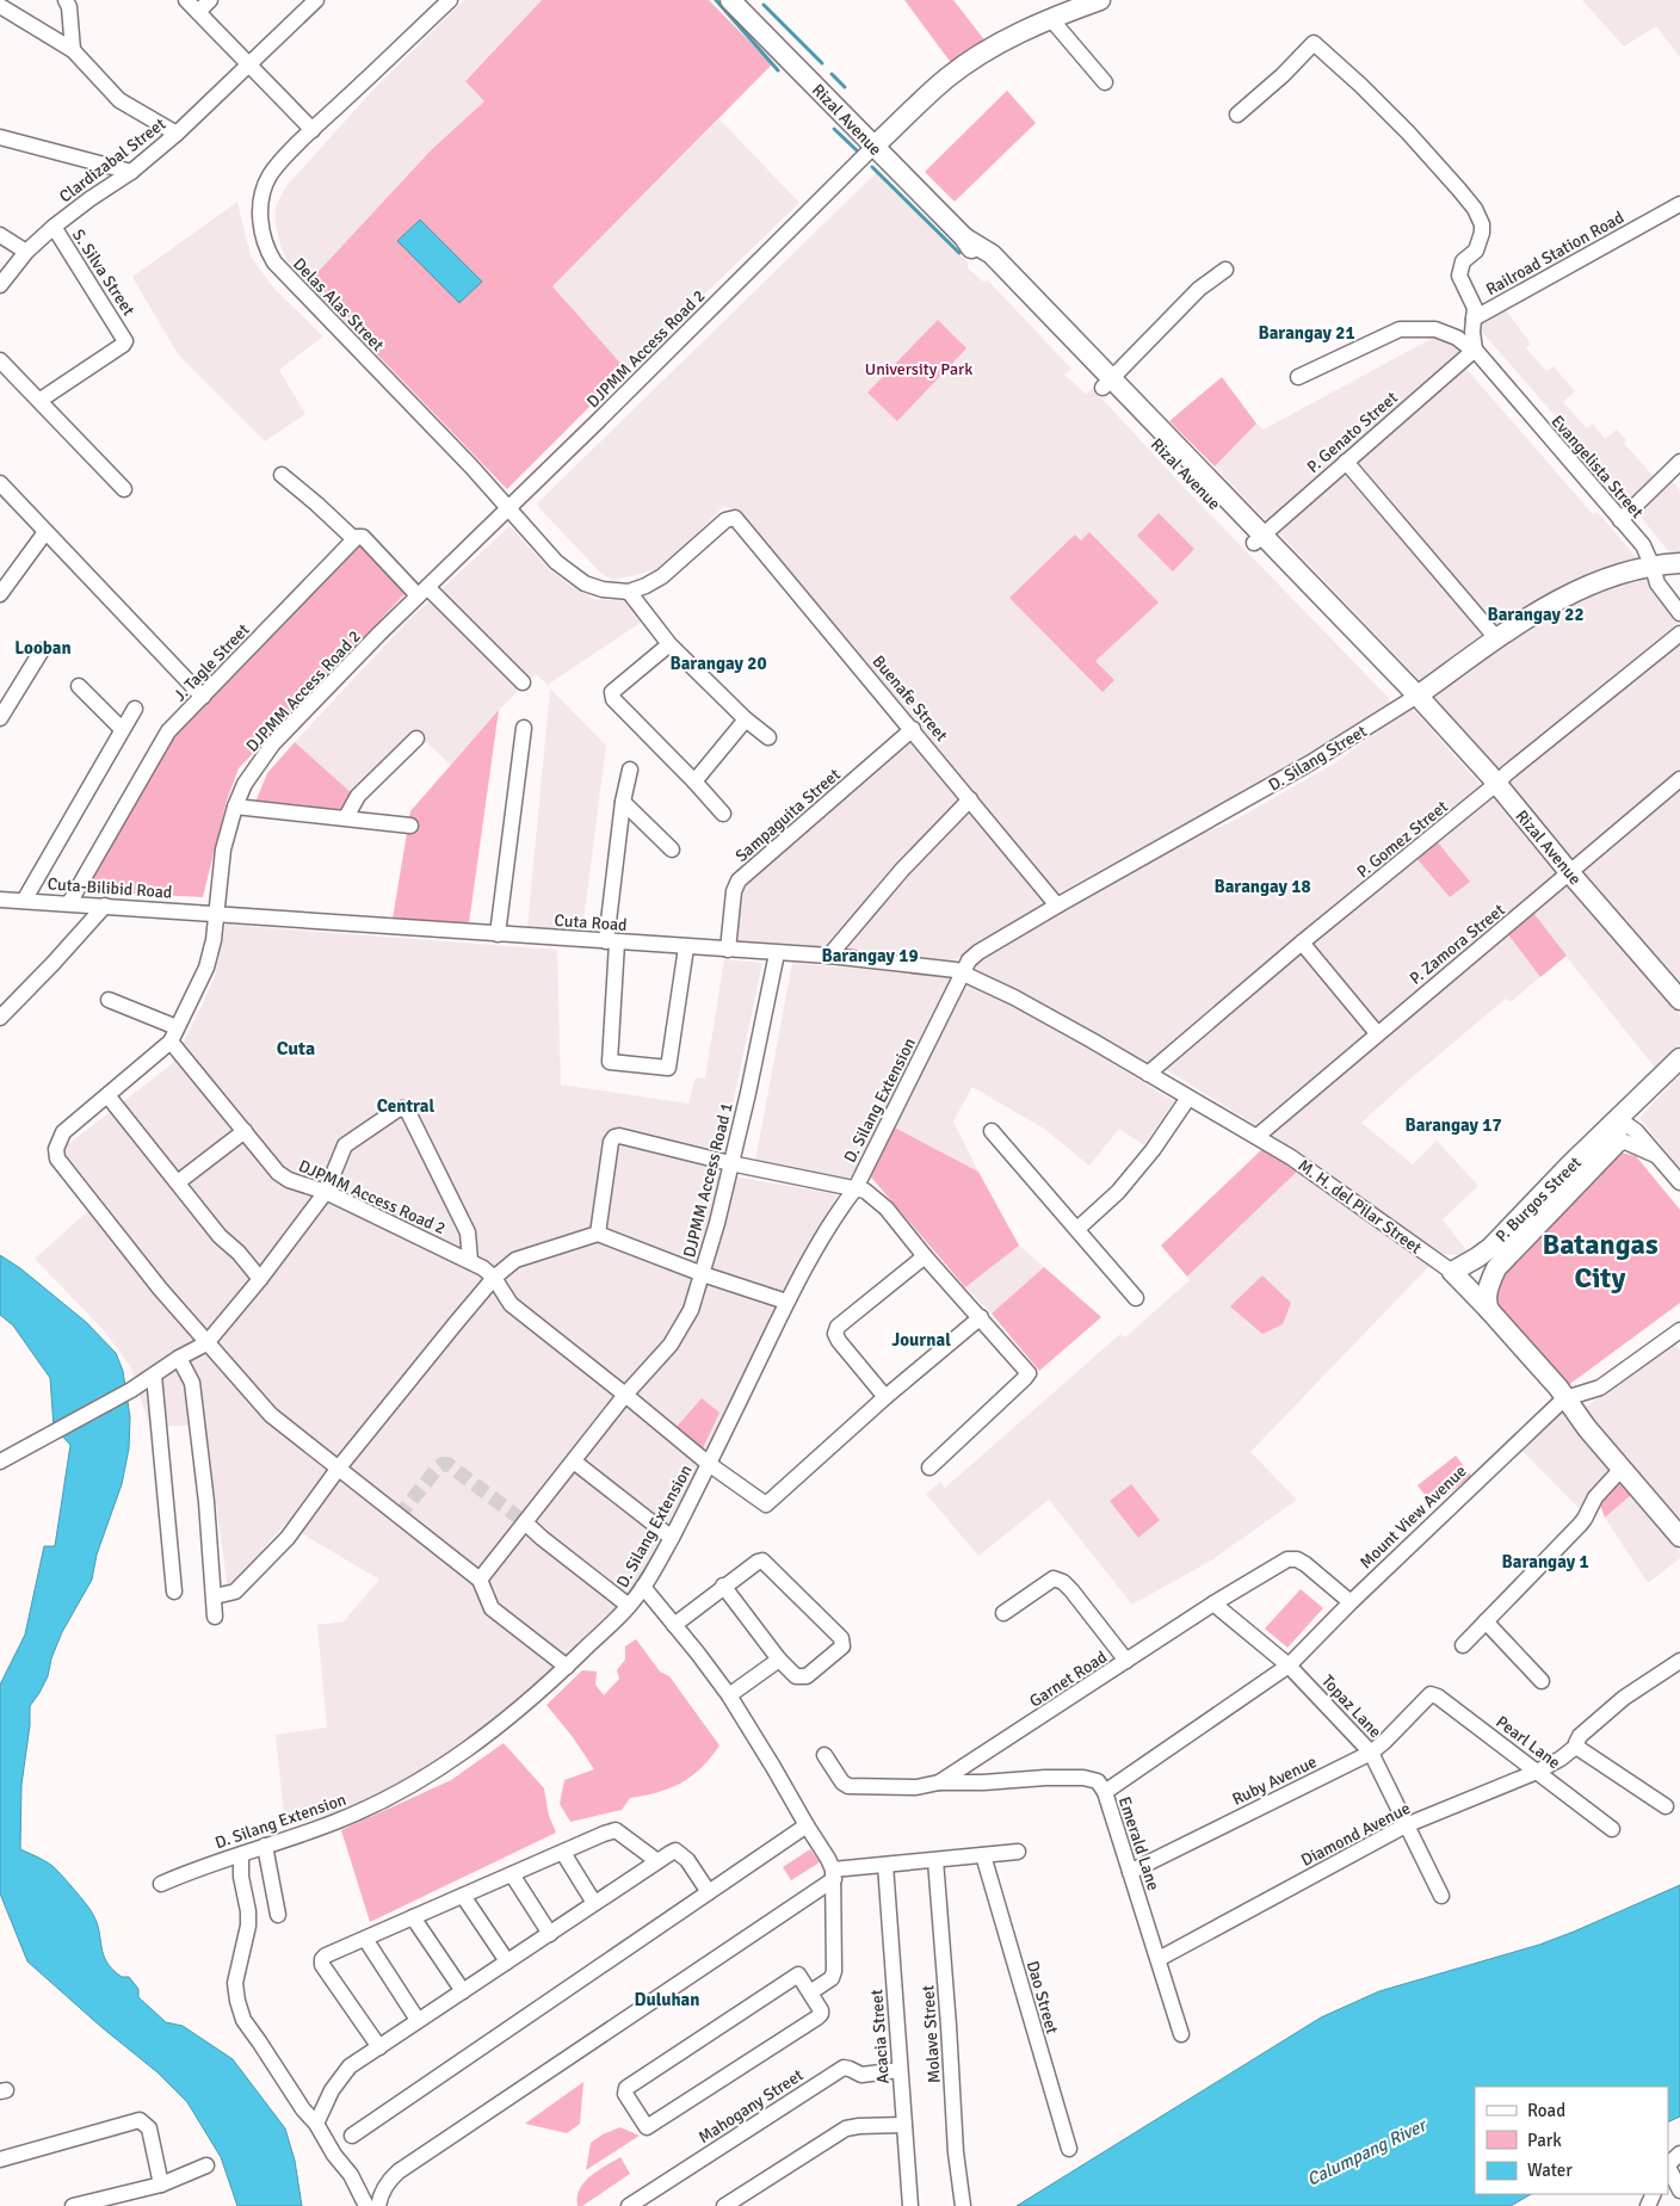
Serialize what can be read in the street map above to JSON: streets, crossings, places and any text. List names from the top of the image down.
{
  "streets": {
    "main road": [
      "Rizal Avenue",
      "D. Silang Street",
      "P. Burgos Street",
      "M. H. del Pilar Street"
    ],
    "street": [
      "Clardizabal Street",
      "Railroad Station Road",
      "S. Silva Street",
      "Delas Alas Street",
      "DJPMM Access Road 2",
      "P. Genato Street",
      "Evangelista Street",
      "J. Tagle Street",
      "Buenafe Street",
      "Sampaguita Street",
      "P. Gomez Street",
      "Cuta-Bilibid Road",
      "Cuta Road",
      "P. Zamora Street",
      "D. Silang Extension",
      "DJPMM Access Road 1",
      "Mount View Avenue",
      "Garnet Road",
      "Topaz Lane",
      "Pearl Lane",
      "Ruby Avenue",
      "Diamond Avenue",
      "Emerald Lane",
      "Dao Street",
      "Molave Street",
      "Acacia Street",
      "Mahogany Street"
    ]
  },
  "crossings": [
    ["Rizal Avenue", "DJPMM Access Road 2"],
    ["Rizal Avenue", "P. Genato Street"],
    ["Rizal Avenue", "D. Silang Street"],
    ["Rizal Avenue", "P. Gomez Street"],
    ["Rizal Avenue", "P. Zamora Street"],
    ["Clardizabal Street", "S. Silva Street"],
    ["Delas Alas Street", "DJPMM Access Road 2"],
    ["Delas Alas Street", "Buenafe Street"],
    ["DJPMM Access Road 2", "Cuta-Bilibid Road"],
    ["DJPMM Access Road 2", "Cuta Road"],
    ["DJPMM Access Road 2", "D. Silang Extension"],
    ["DJPMM Access Road 2", "DJPMM Access Road 1"],
    ["P. Genato Street", "Evangelista Street"],
    ["Evangelista Street", "D. Silang Street"],
    ["J. Tagle Street", "Cuta-Bilibid Road"],
    ["Buenafe Street", "D. Silang Street"],
    ["Buenafe Street", "Sampaguita Street"],
    ["D. Silang Street", "Cuta Road"],
    ["D. Silang Street", "D. Silang Extension"],
    ["D. Silang Street", "M. H. del Pilar Street"],
    ["Sampaguita Street", "Cuta Road"],
    ["P. Gomez Street", "M. H. del Pilar Street"],
    ["Cuta-Bilibid Road", "Cuta Road"],
    ["Cuta Road", "D. Silang Extension"],
    ["Cuta Road", "DJPMM Access Road 1"],
    ["Cuta Road", "M. H. del Pilar Street"],
    ["P. Zamora Street", "M. H. del Pilar Street"],
    ["D. Silang Extension", "M. H. del Pilar Street"],
    ["P. Burgos Street", "M. H. del Pilar Street"],
    ["M. H. del Pilar Street", "Mount View Avenue"],
    ["Mount View Avenue", "Garnet Road"],
    ["Mount View Avenue", "Topaz Lane"],
    ["Mount View Avenue", "Emerald Lane"],
    ["Garnet Road", "Topaz Lane"],
    ["Garnet Road", "Emerald Lane"],
    ["Topaz Lane", "Ruby Avenue"],
    ["Topaz Lane", "Diamond Avenue"],
    ["Pearl Lane", "Ruby Avenue"],
    ["Pearl Lane", "Diamond Avenue"],
    ["Ruby Avenue", "Emerald Lane"],
    ["Diamond Avenue", "Emerald Lane"],
    ["Acacia Street", "Mahogany Street"]
  ],
  "districts": [
    "Barangay 21",
    "Barangay 22",
    "Looban",
    "Barangay 20",
    "Barangay 18",
    "Barangay 19",
    "Cuta",
    "Central",
    "Barangay 17",
    "Batangas City",
    "Journal",
    "Barangay 1",
    "Duluhan"
  ],
  "water": ["Calumpang River"],
  "parks": ["University Park"],
  "legend": ["Road", "Park", "Water"]
}
